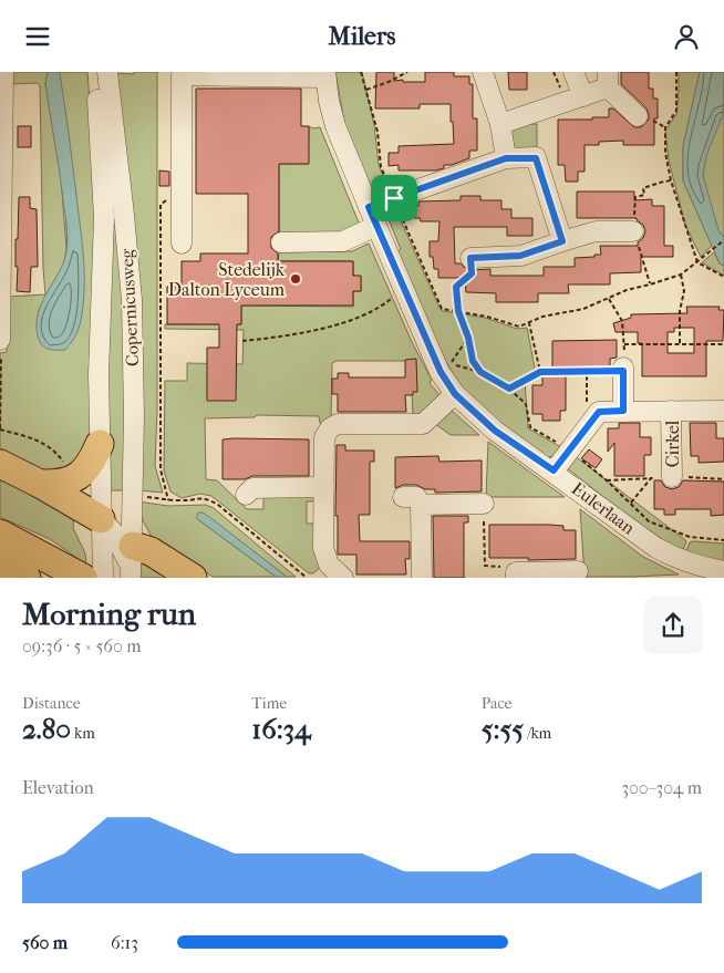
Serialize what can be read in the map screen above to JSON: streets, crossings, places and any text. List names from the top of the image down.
{
  "streets": {
    "street": ["Copernicusweg", "Cirkel", "Eulerlaan"]
  },
  "places": ["Stedelijk Dalton Lyceum"],
  "page": {
    "header": "Milers",
    "heading": ["Morning run", "09:36 · 5 × 560 m"],
    "stats": [
      ["Distance", "2.80 km"],
      ["Time", "16:34"],
      ["Pace", "5:55 /km"]
    ],
    "chart": ["Elevation", "300–304 m"],
    "list": [
      {
        "name": "560 m",
        "note": "6:13"
      }
    ]
  }
}
